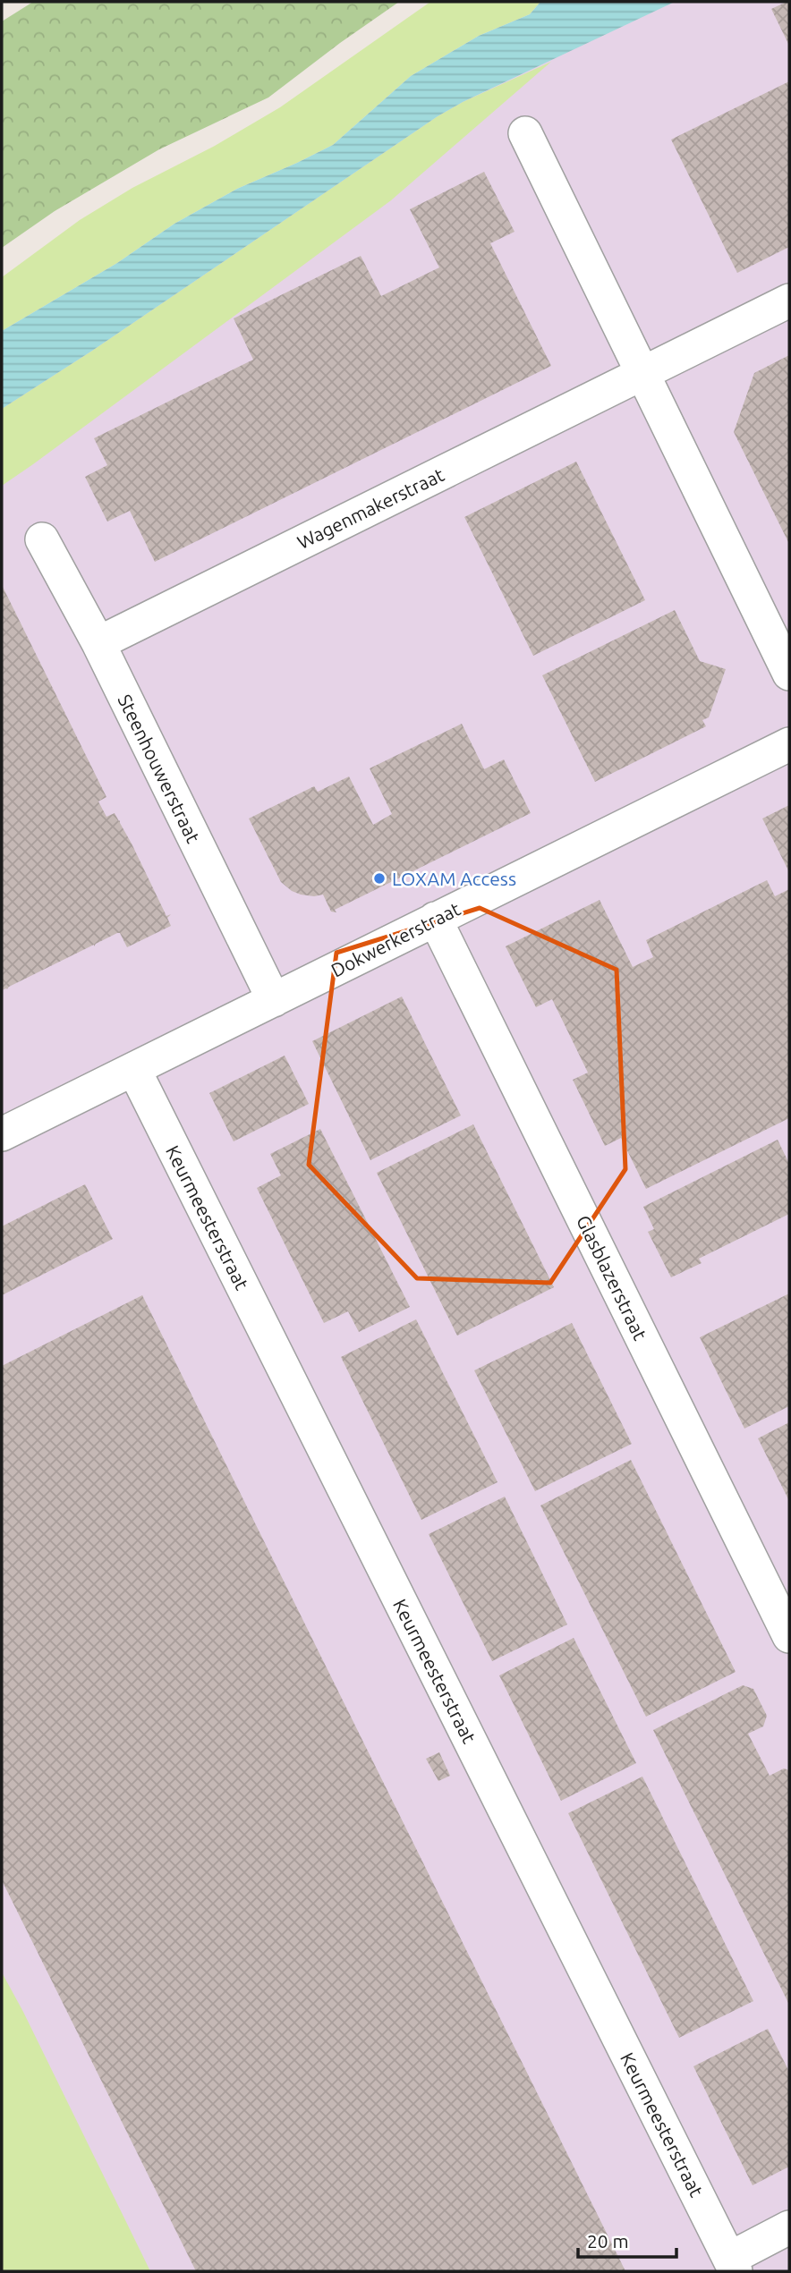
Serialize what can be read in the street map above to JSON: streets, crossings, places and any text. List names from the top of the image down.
{
  "streets": {
    "street": [
      "Wagenmakerstraat",
      "Steenhouwerstraat",
      "Dokwerkerstraat",
      "Keurmeesterstraat",
      "Glasblazerstraat"
    ]
  },
  "crossings": [
    ["Wagenmakerstraat", "Steenhouwerstraat"],
    ["Steenhouwerstraat", "Dokwerkerstraat"],
    ["Dokwerkerstraat", "Keurmeesterstraat"],
    ["Dokwerkerstraat", "Glasblazerstraat"]
  ],
  "places": ["LOXAM Access"],
  "scale_bar": "20 m"
}
